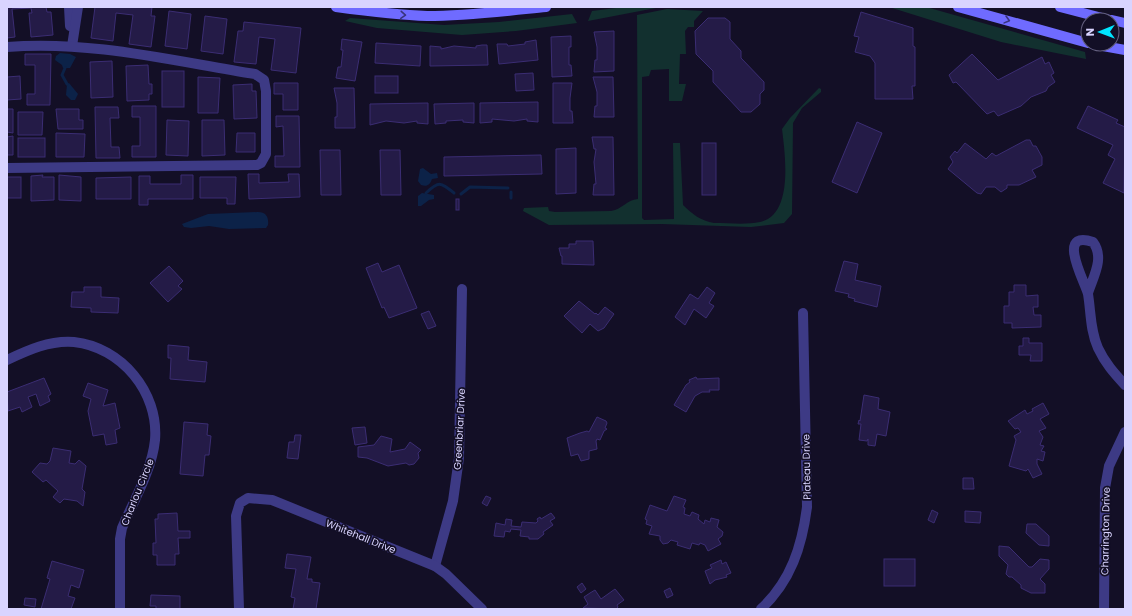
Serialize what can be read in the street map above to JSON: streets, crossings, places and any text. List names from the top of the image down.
{
  "streets": {
    "street": [
      "Greenbriar Drive",
      "Plateau Drive",
      "Charlou Circle",
      "Charrington Drive",
      "Whitehall Drive"
    ]
  },
  "crossings": [
    ["Greenbriar Drive", "Whitehall Drive"]
  ],
  "north": "left"
}
